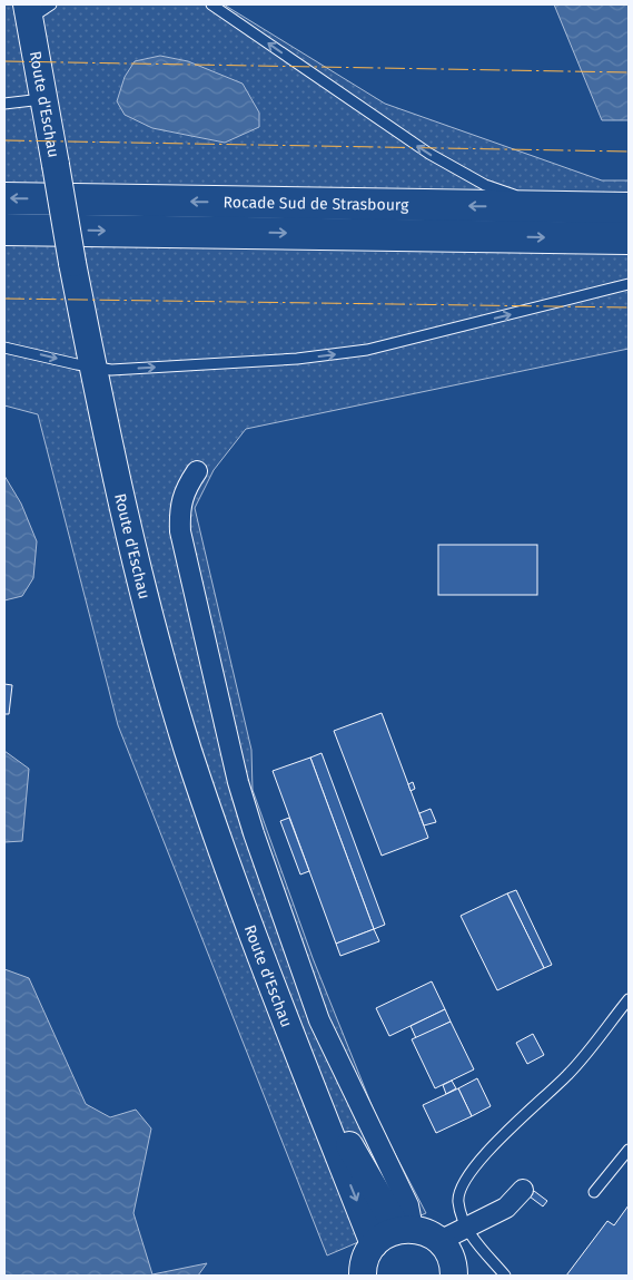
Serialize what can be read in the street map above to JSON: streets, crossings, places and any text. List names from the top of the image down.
{
  "streets": {
    "highway": ["Rocade Sud de Strasbourg"],
    "main road": ["Route d'Eschau"]
  }
}
